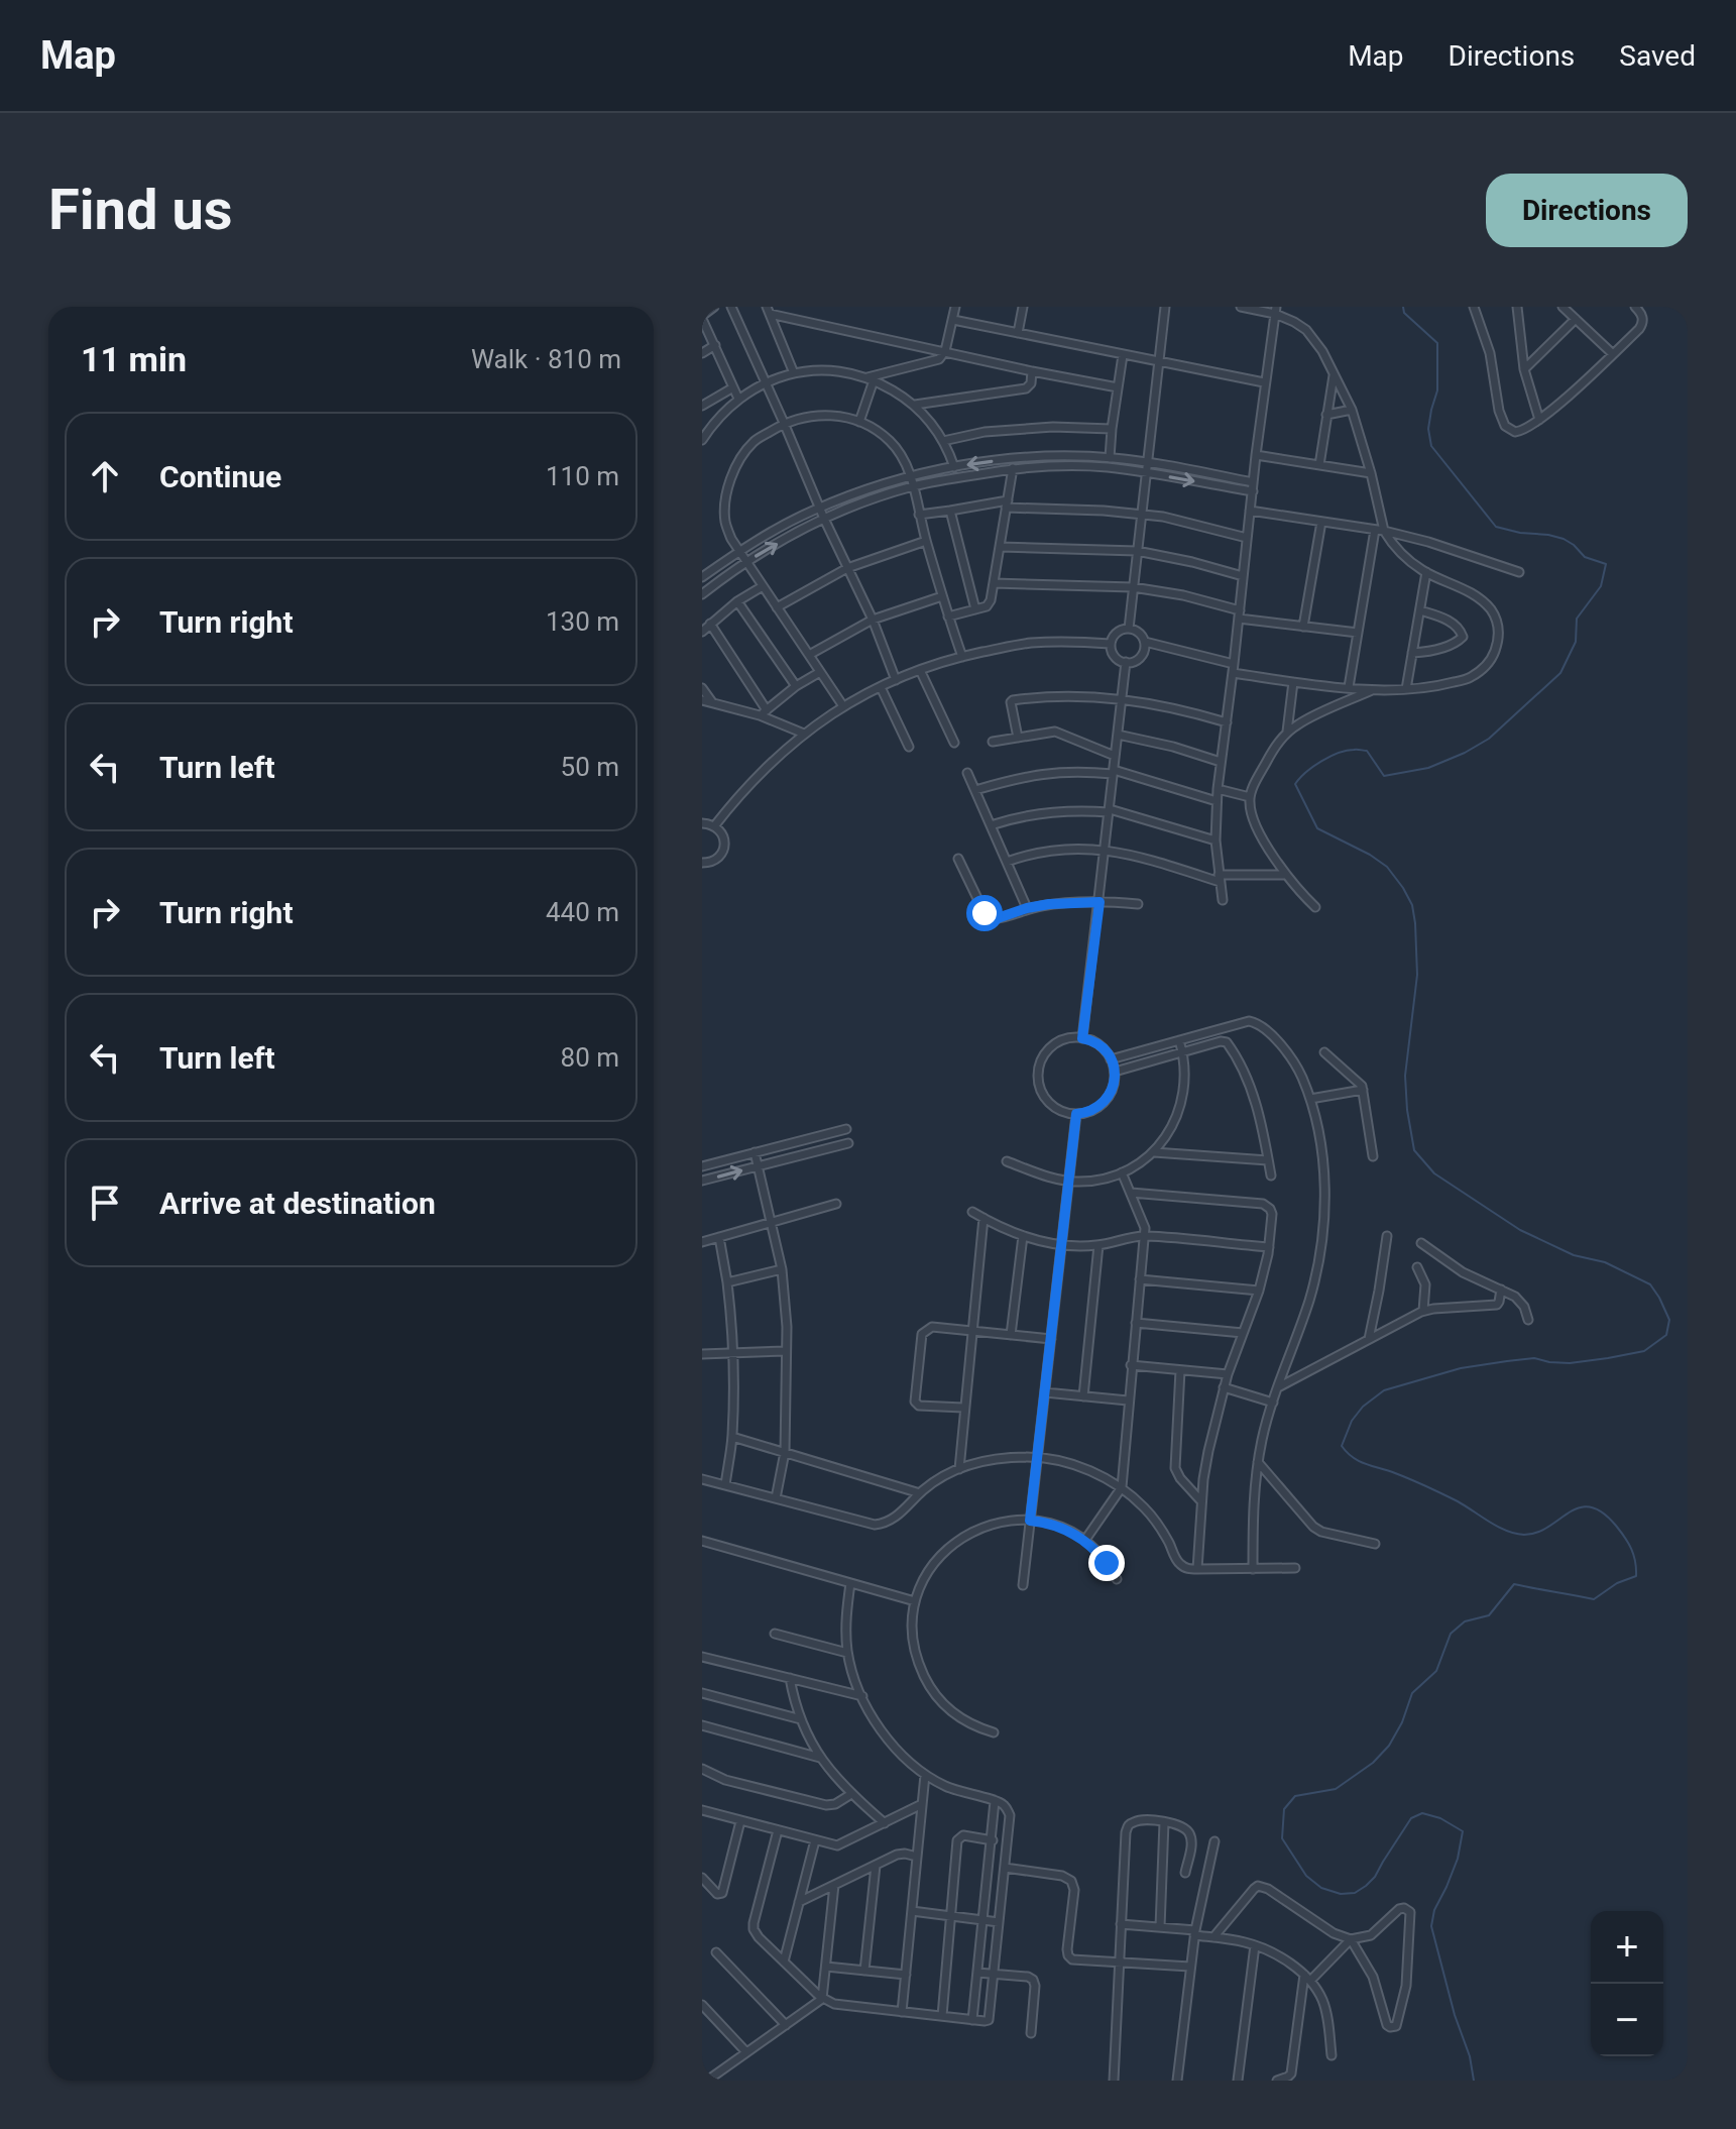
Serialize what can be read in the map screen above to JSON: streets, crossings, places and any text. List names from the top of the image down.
{
  "page": {
    "header": "Map",
    "nav": ["Map", "Directions", "Saved"],
    "buttons": "Directions",
    "title": "Find us",
    "heading": ["11 min", "Walk · 810 m"],
    "list": [
      ["Continue", "110 m"],
      ["Turn right", "130 m"],
      ["Turn left", "50 m"],
      ["Turn right", "440 m"],
      ["Turn left", "80 m"],
      "Arrive at destination"
    ],
    "map_buttons": ["+", "−"]
  }
}
